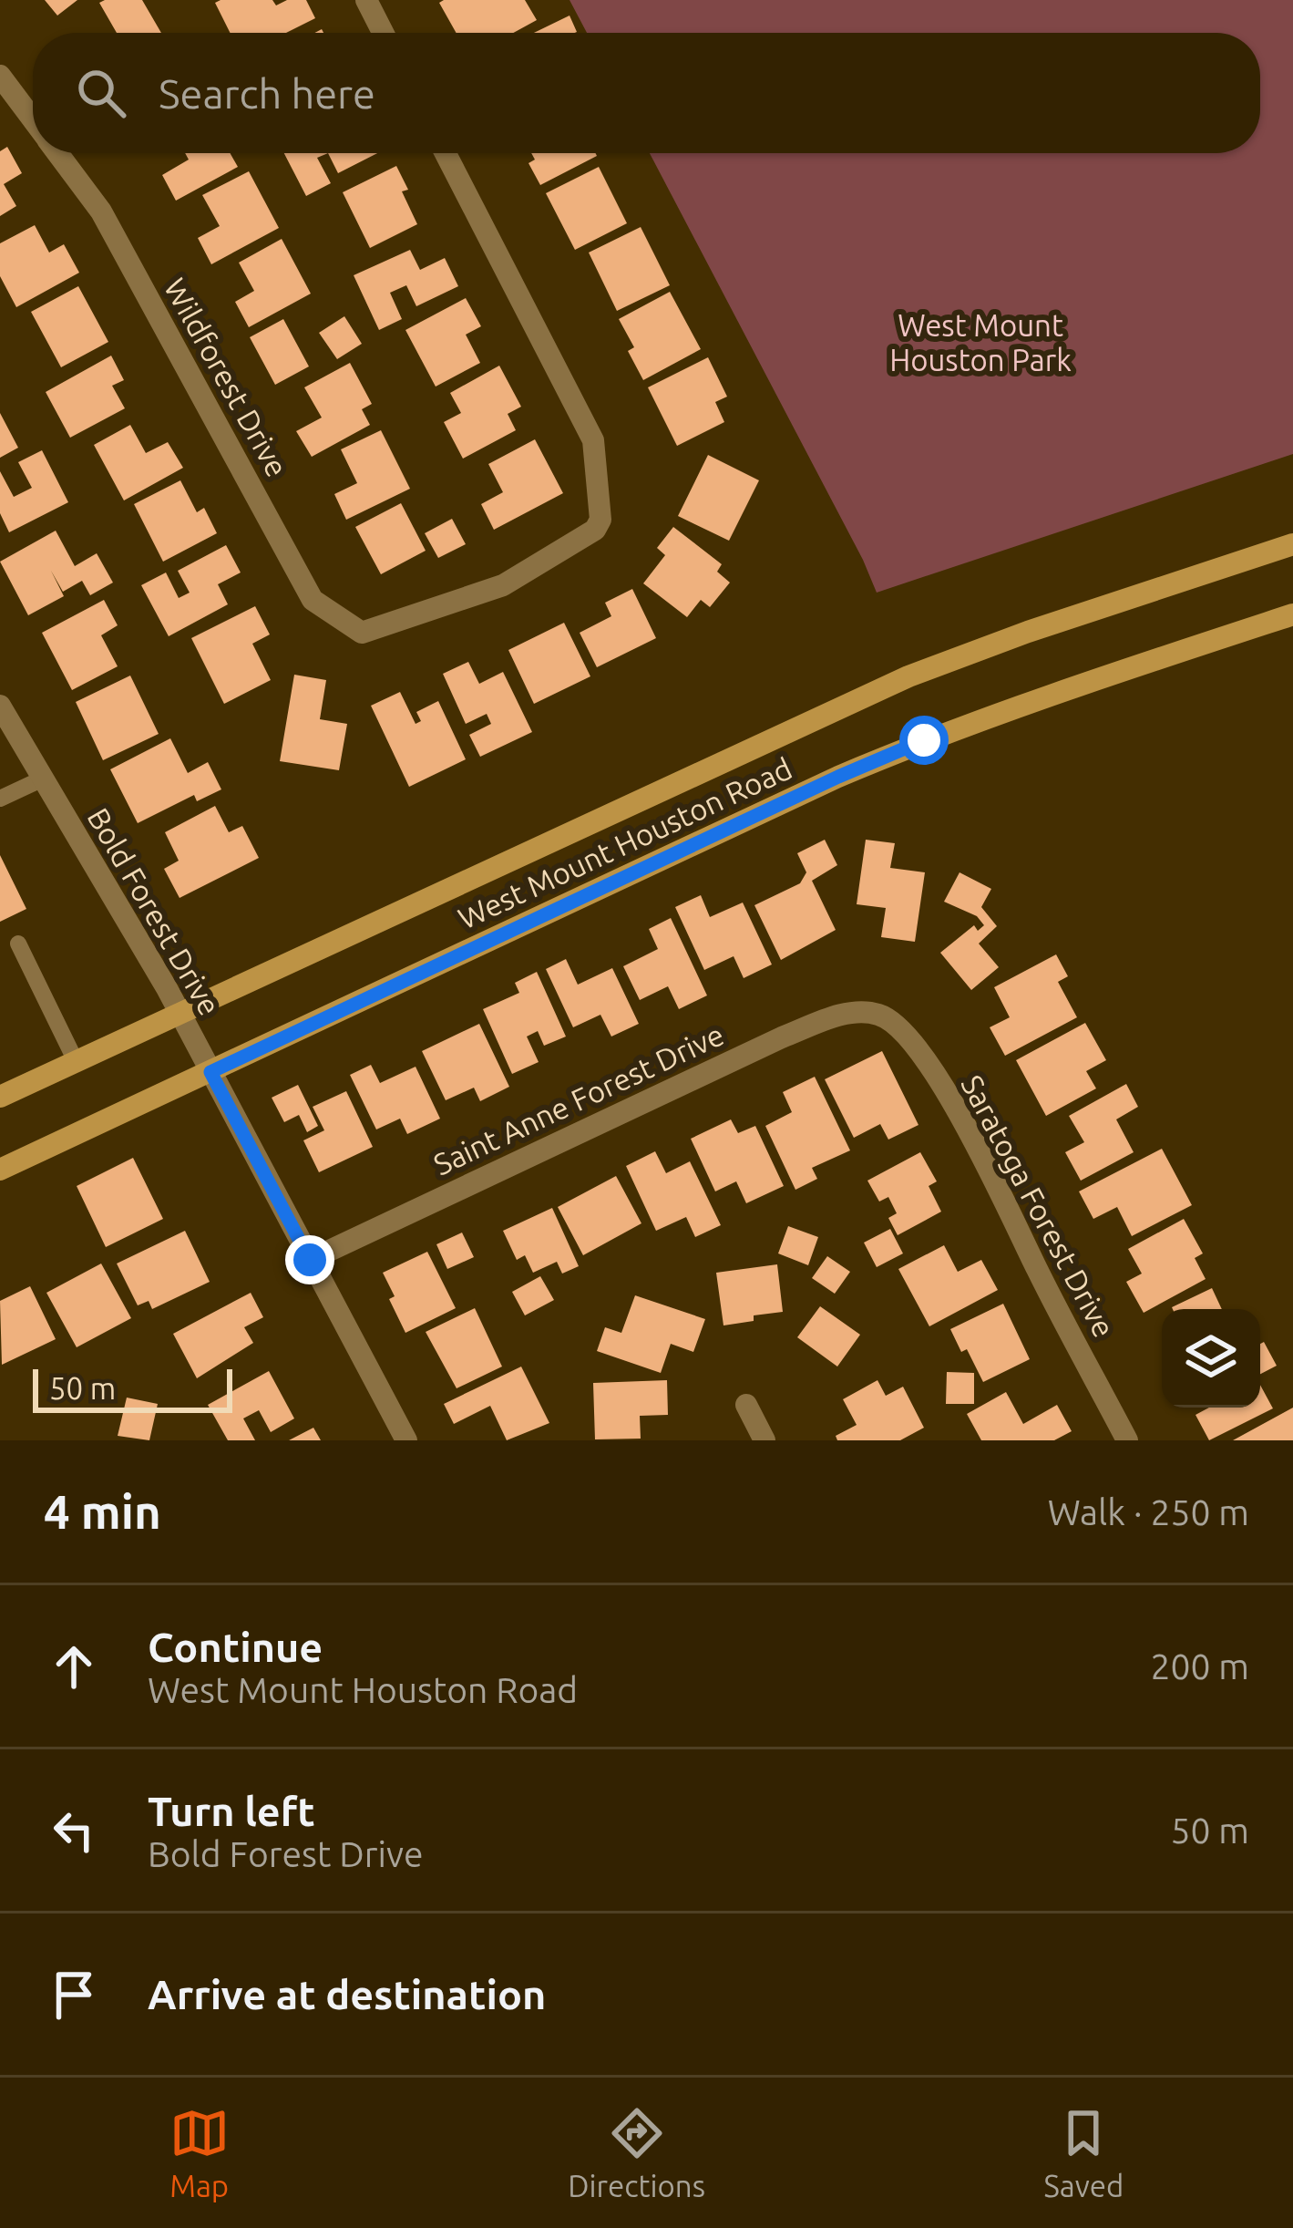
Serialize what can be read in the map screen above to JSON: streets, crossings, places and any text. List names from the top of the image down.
{
  "streets": {
    "main road": ["West Mount Houston Road"],
    "street": [
      "Wildforest Drive",
      "Bold Forest Drive",
      "Saint Anne Forest Drive",
      "Saratoga Forest Drive"
    ]
  },
  "crossings": [
    ["West Mount Houston Road", "Bold Forest Drive"],
    ["Bold Forest Drive", "Saint Anne Forest Drive"],
    ["Saint Anne Forest Drive", "Saratoga Forest Drive"]
  ],
  "parks": ["West Mount Houston Park"],
  "scale_bar": "50 m",
  "page": {
    "search": "Search here",
    "scale": "50 m",
    "heading": ["4 min", "Walk · 250 m"],
    "list": [
      ["Continue", "West Mount Houston Road", "200 m"],
      ["Turn left", "Bold Forest Drive", "50 m"],
      "Arrive at destination"
    ],
    "nav": ["Map", "Directions", "Saved"]
  }
}
